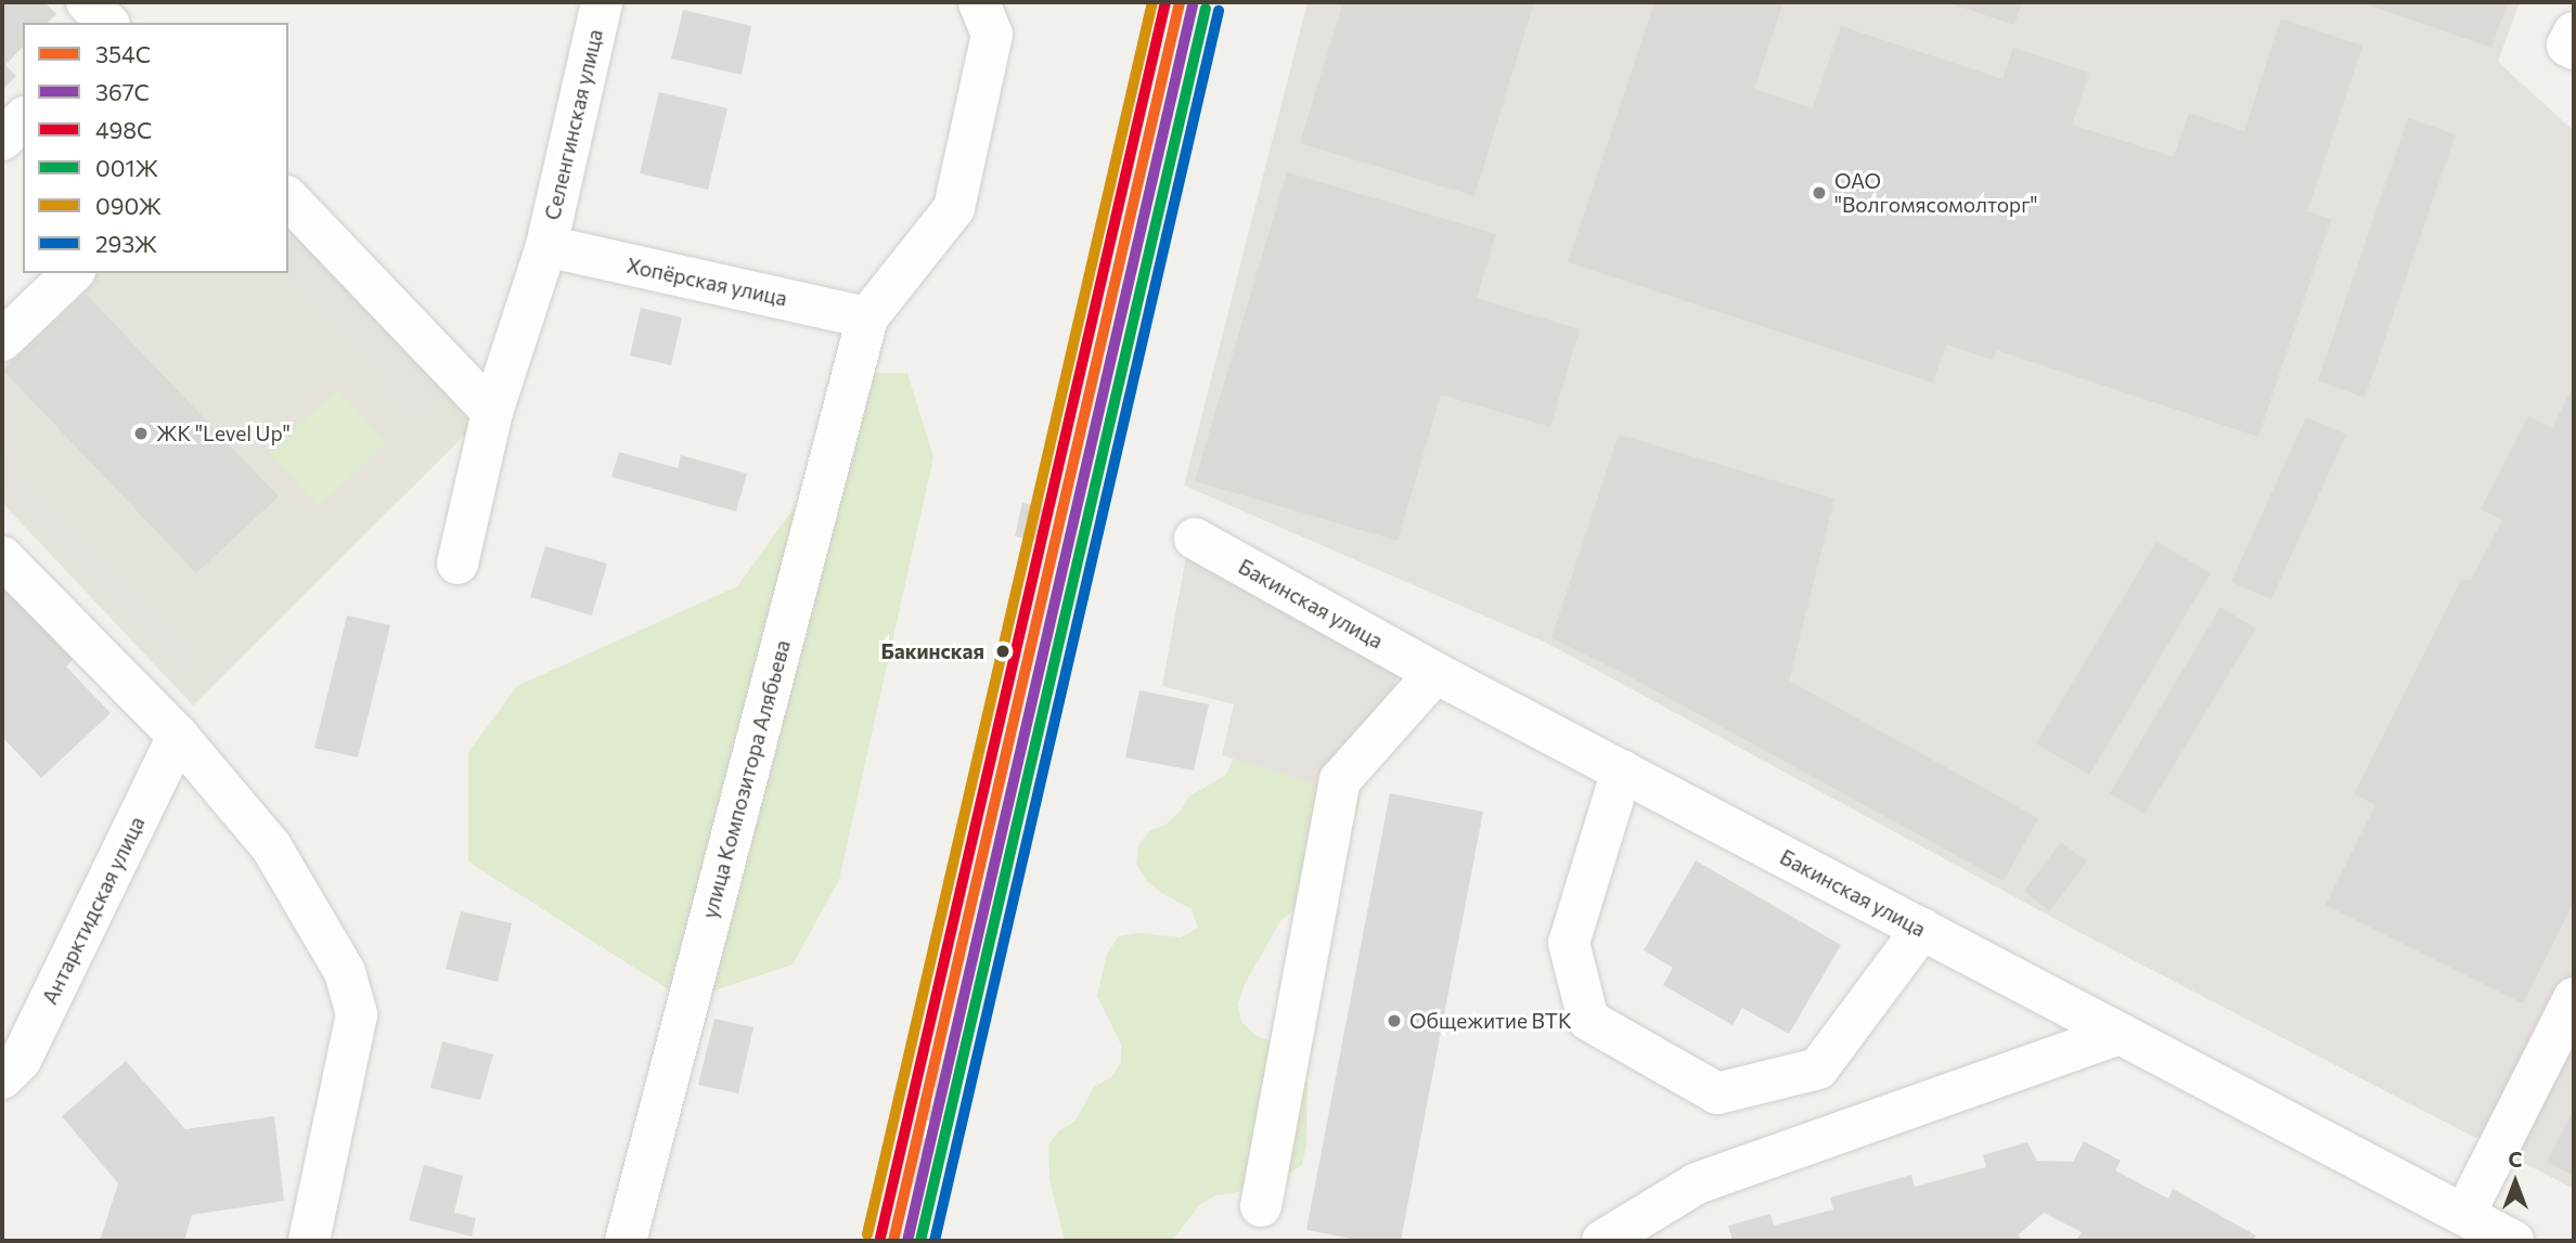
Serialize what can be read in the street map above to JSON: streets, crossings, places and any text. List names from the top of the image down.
{
  "streets": {
    "street": [
      "Селенгинская улица",
      "Хопёрская улица",
      "Бакинская улица",
      "улица Композитора Алябьева",
      "Антарктидская улица"
    ]
  },
  "crossings": [
    ["Селенгинская улица", "Хопёрская улица"],
    ["Хопёрская улица", "улица Композитора Алябьева"]
  ],
  "places": [
    "ОАО \"Волгомясомолторг\"",
    "ЖК \"Level Up\"",
    "Бакинская",
    "Общежитие ВТК"
  ],
  "lines": [
    "transit line 354С",
    "transit line 498С",
    "transit line 090Ж",
    "transit line 367С",
    "transit line 001Ж",
    "transit line 293Ж"
  ],
  "legend": [
    "354С",
    "367С",
    "498С",
    "001Ж",
    "090Ж",
    "293Ж"
  ],
  "north": "top"
}
